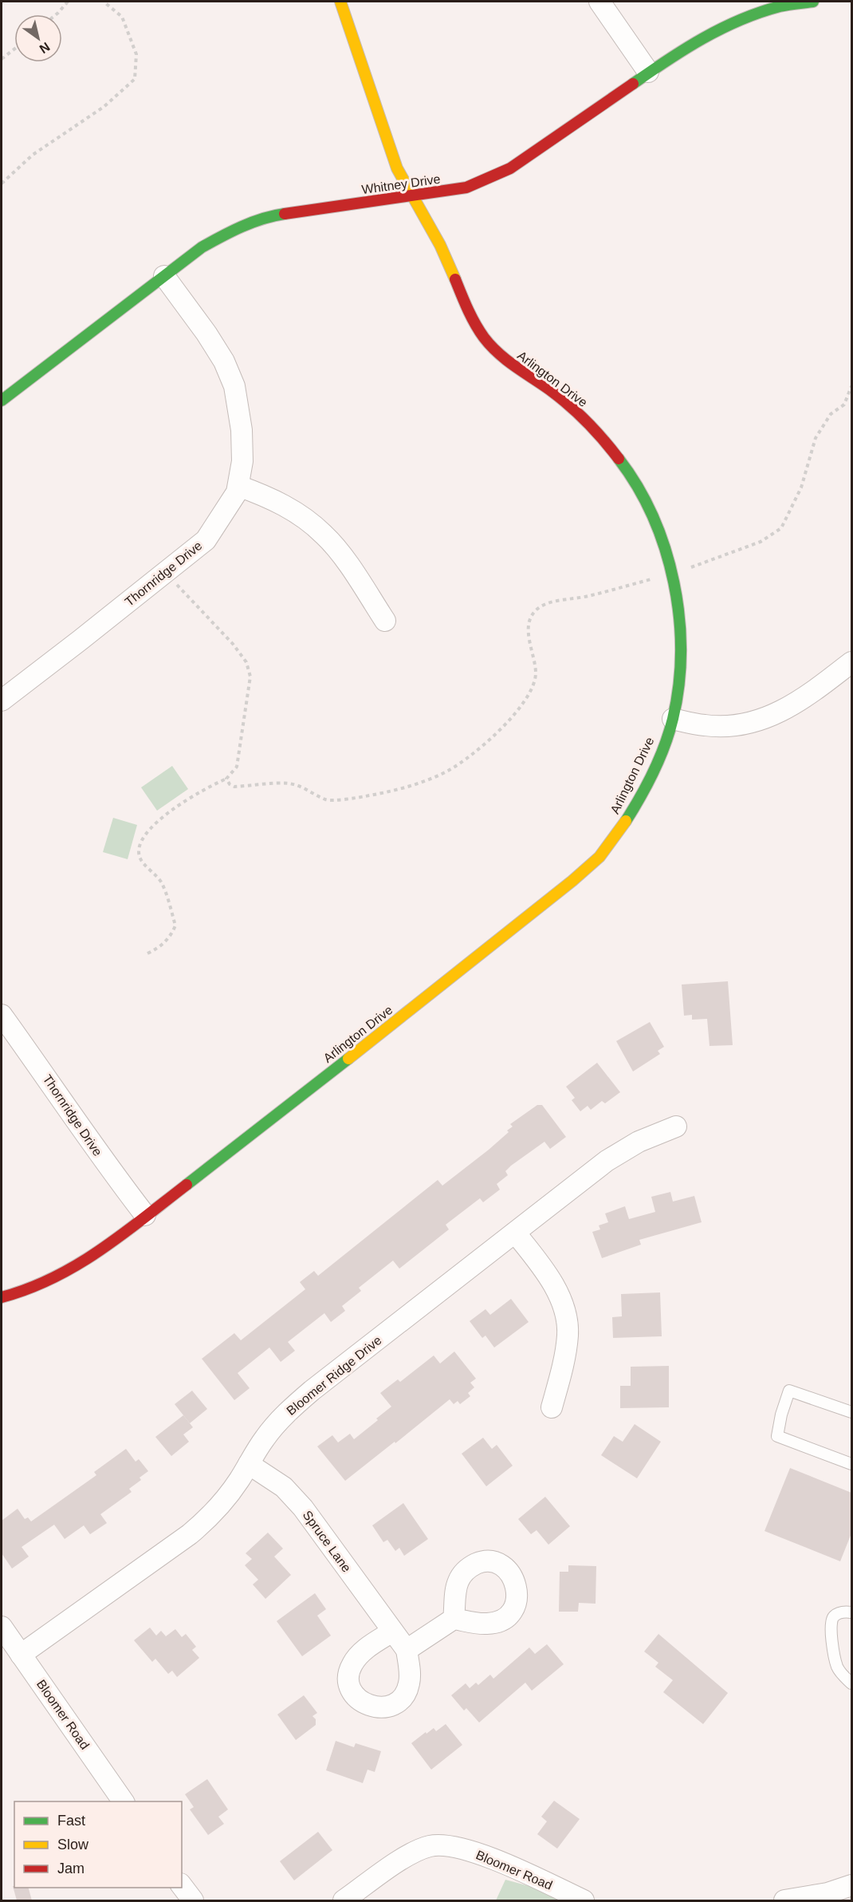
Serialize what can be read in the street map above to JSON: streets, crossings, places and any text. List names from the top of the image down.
{
  "streets": {
    "street": [
      "Whitney Drive",
      "Arlington Drive",
      "Thornridge Drive",
      "Bloomer Ridge Drive",
      "Spruce Lane",
      "Bloomer Road"
    ]
  },
  "crossings": [
    ["Whitney Drive", "Arlington Drive"],
    ["Whitney Drive", "Thornridge Drive"],
    ["Arlington Drive", "Thornridge Drive"],
    ["Bloomer Ridge Drive", "Spruce Lane"],
    ["Bloomer Ridge Drive", "Bloomer Road"]
  ],
  "legend": ["Fast", "Slow", "Jam"],
  "north": "bottom right"
}
